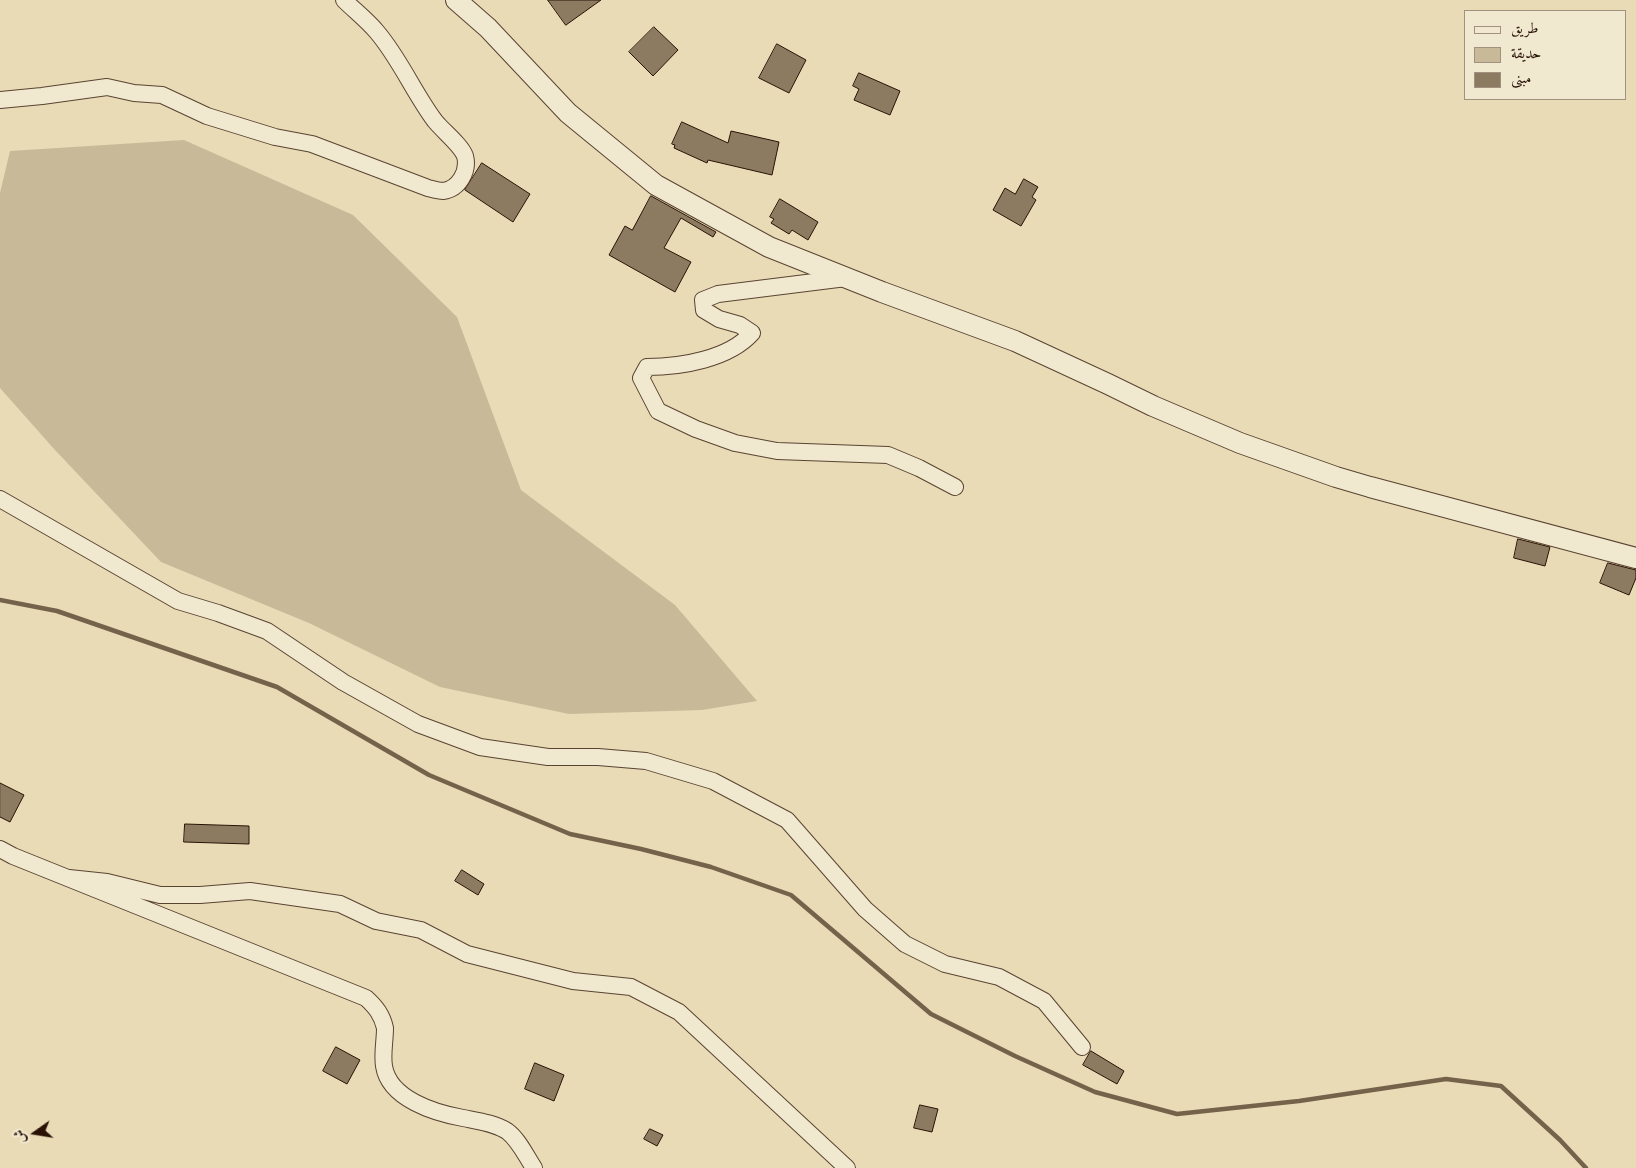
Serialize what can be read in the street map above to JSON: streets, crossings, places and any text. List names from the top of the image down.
{
  "legend": ["طريق", "حديقة", "مبنى"],
  "north": "left"
}
